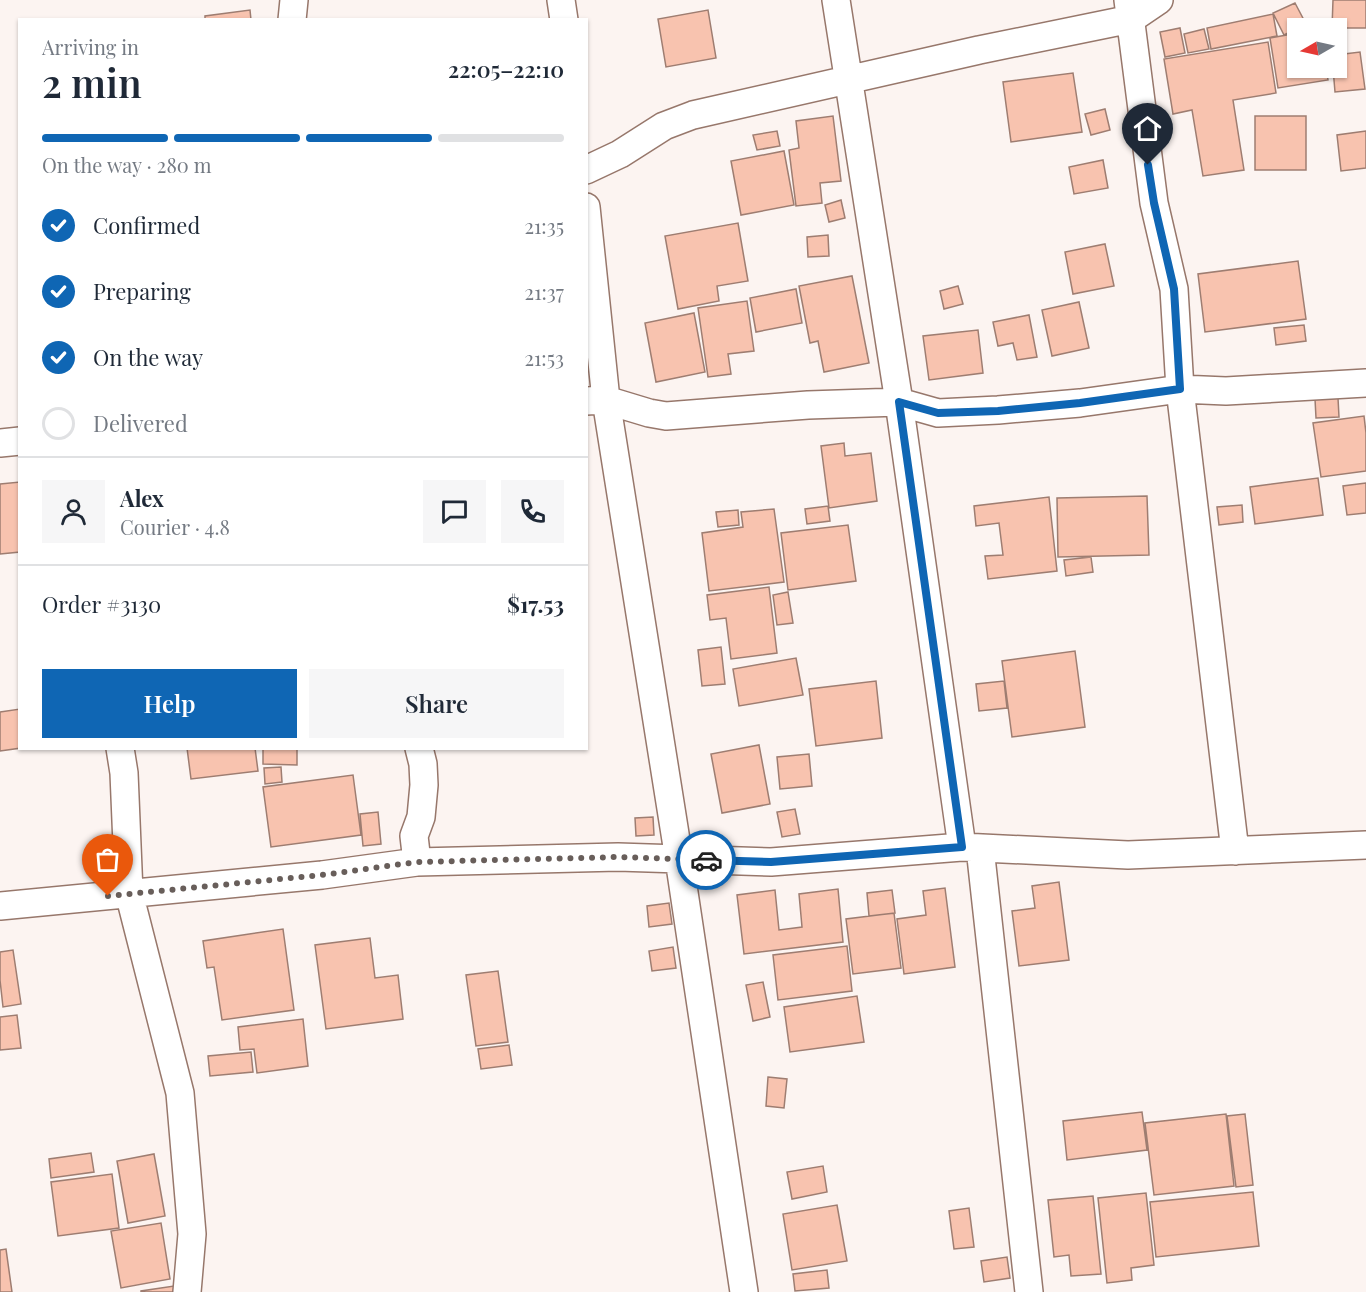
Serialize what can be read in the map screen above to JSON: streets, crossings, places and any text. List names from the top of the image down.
{
  "north": "left",
  "page": {
    "heading": ["2 min", "Arriving in", "22:05–22:10"],
    "panel": [
      "Alex",
      "Courier · 4.8",
      "Order #3130",
      "$17.53"
    ],
    "bar": "On the way · 280 m",
    "list": [
      ["Confirmed", "21:35"],
      ["Preparing", "21:37"],
      ["On the way", "21:53"],
      "Delivered"
    ],
    "buttons": ["Help", "Share"]
  }
}
